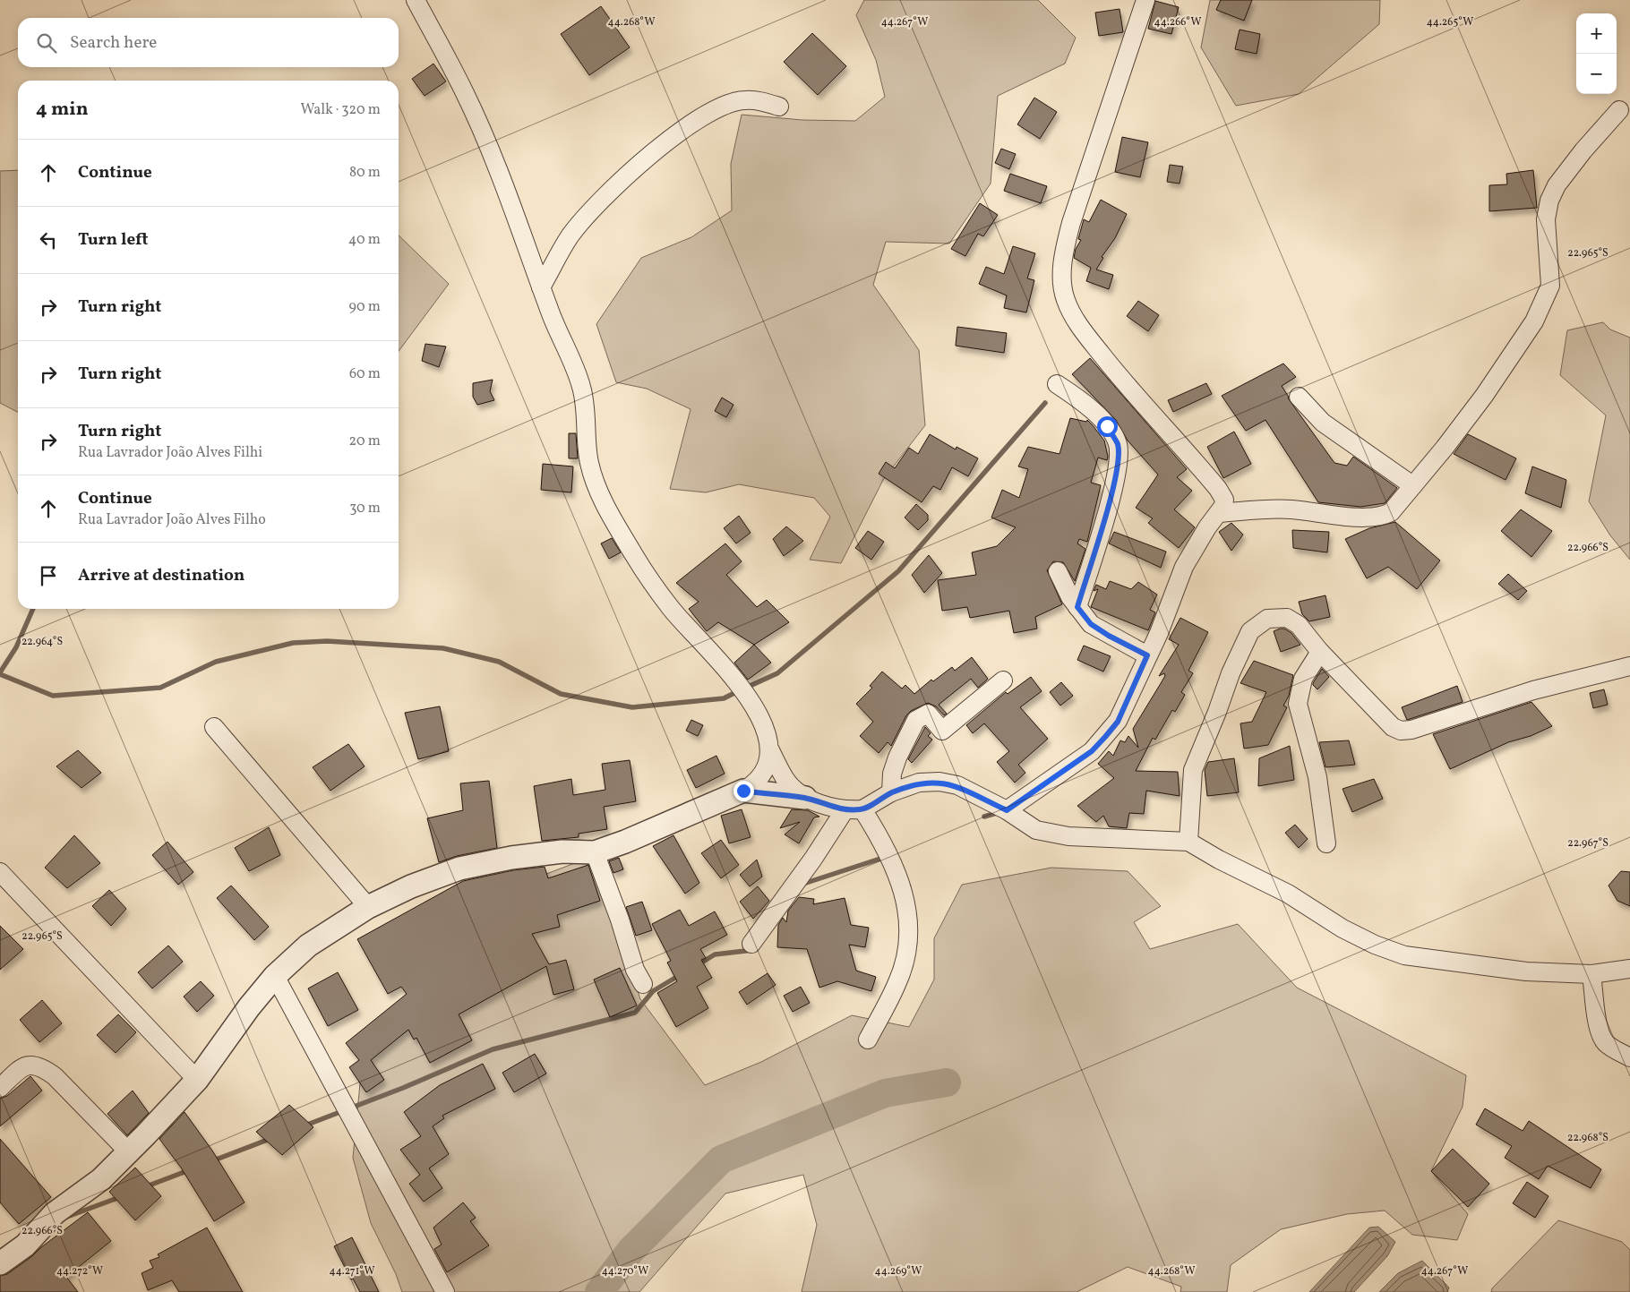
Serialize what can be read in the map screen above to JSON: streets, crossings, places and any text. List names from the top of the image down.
{
  "page": {
    "map_buttons": ["+", "−"],
    "search": "Search here",
    "heading": ["4 min", "Walk · 320 m"],
    "list": [
      ["Continue", "80 m"],
      ["Turn left", "40 m"],
      ["Turn right", "90 m"],
      ["Turn right", "60 m"],
      ["Turn right", "Rua Lavrador João Alves Filhi", "20 m"],
      ["Continue", "Rua Lavrador João Alves Filho", "30 m"],
      "Arrive at destination"
    ]
  },
  "coordinates": [
    "44.268°W",
    "44.267°W",
    "44.266°W",
    "44.265°W",
    "22.965°S",
    "22.966°S",
    "22.964°S",
    "22.967°S",
    "22.968°S",
    "44.272°W",
    "44.271°W",
    "44.270°W",
    "44.269°W"
  ]
}
